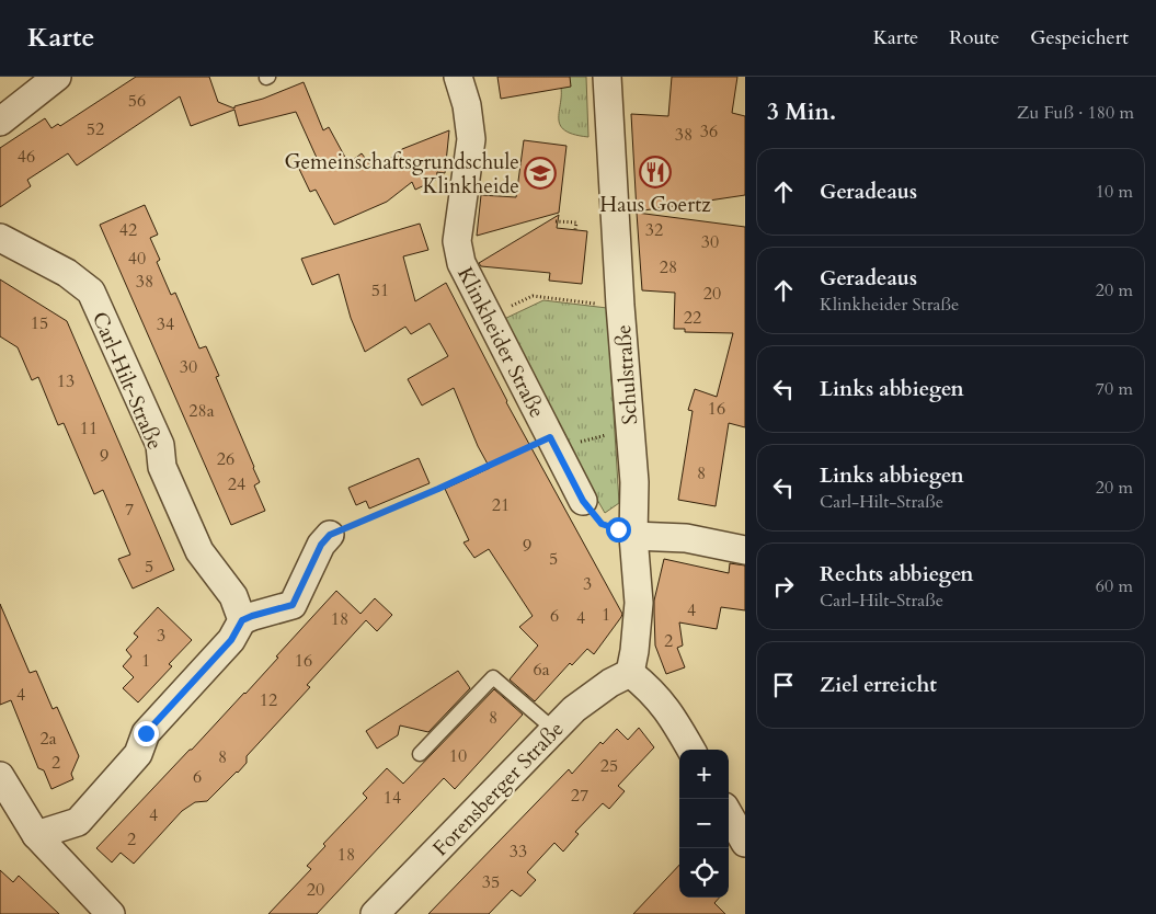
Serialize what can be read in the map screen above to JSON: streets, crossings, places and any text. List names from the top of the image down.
{
  "streets": {
    "street": [
      "Klinkheider Straße",
      "Schulstraße",
      "Carl-Hilt-Straße",
      "Forensberger Straße"
    ]
  },
  "crossings": [
    ["Schulstraße", "Forensberger Straße"]
  ],
  "places": {
    "restaurant": ["Haus Goertz"],
    "school or university": ["Gemeinschaftsgrundschule Klinkheide"]
  },
  "house_numbers": [
    "56",
    "52",
    "36",
    "38",
    "46",
    "42",
    "32",
    "30",
    "40",
    "28",
    "38",
    "51",
    "20",
    "22",
    "15",
    "34",
    "30",
    "13",
    "16",
    "28a",
    "11",
    "9",
    "26",
    "8",
    "24",
    "21",
    "7",
    "9",
    "5",
    "5",
    "3",
    "4",
    "1",
    "6",
    "4",
    "18",
    "3",
    "2",
    "1",
    "16",
    "6a",
    "4",
    "12",
    "8",
    "2a",
    "10",
    "8",
    "2",
    "25",
    "6",
    "27",
    "14",
    "4",
    "2",
    "33",
    "18",
    "35",
    "20"
  ],
  "page": {
    "header": "Karte",
    "nav": ["Karte", "Route", "Gespeichert"],
    "heading": ["3 Min.", "Zu Fuß · 180 m"],
    "list": [
      ["Geradeaus", "10 m"],
      ["Geradeaus", "Klinkheider Straße", "20 m"],
      ["Links abbiegen", "70 m"],
      ["Links abbiegen", "Carl-Hilt-Straße", "20 m"],
      ["Rechts abbiegen", "Carl-Hilt-Straße", "60 m"],
      "Ziel erreicht"
    ],
    "map_buttons": ["+", "−"]
  }
}
